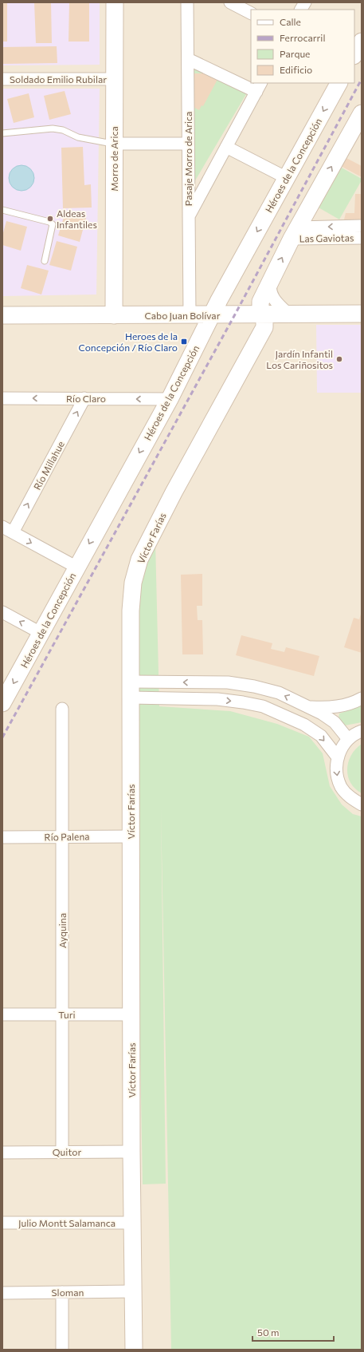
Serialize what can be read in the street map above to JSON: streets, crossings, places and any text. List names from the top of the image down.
{
  "streets": {
    "street": [
      "Soldado Emilio Rubilar",
      "Morro de Arica",
      "Pasaje Morro de Arica",
      "Héroes de la Concepción",
      "Las Gaviotas",
      "Cabo Juan Bolívar",
      "Río Claro",
      "Río Millahue",
      "Víctor Farías",
      "Río Palena",
      "Ayquina",
      "Turi",
      "Quitor",
      "Julio Montt Salamanca",
      "Sloman"
    ]
  },
  "crossings": [
    ["Soldado Emilio Rubilar", "Morro de Arica"],
    ["Morro de Arica", "Cabo Juan Bolívar"],
    ["Pasaje Morro de Arica", "Cabo Juan Bolívar"],
    ["Héroes de la Concepción", "Cabo Juan Bolívar"],
    ["Héroes de la Concepción", "Río Claro"],
    ["Cabo Juan Bolívar", "Víctor Farías"],
    ["Río Claro", "Río Millahue"],
    ["Víctor Farías", "Río Palena"],
    ["Víctor Farías", "Turi"],
    ["Víctor Farías", "Quitor"],
    ["Víctor Farías", "Julio Montt Salamanca"],
    ["Víctor Farías", "Sloman"],
    ["Río Palena", "Ayquina"],
    ["Ayquina", "Turi"],
    ["Ayquina", "Quitor"]
  ],
  "one_way": ["Río Claro", "Río Millahue"],
  "places": {
    "other": ["Aldeas Infantiles", "Jardín Infantil Los Cariñositos"],
    "transit": ["Heroes de la Concepción / Río Claro"]
  },
  "legend": [
    "Calle",
    "Ferrocarril",
    "Parque",
    "Edificio"
  ],
  "scale_bar": "50 m"
}
